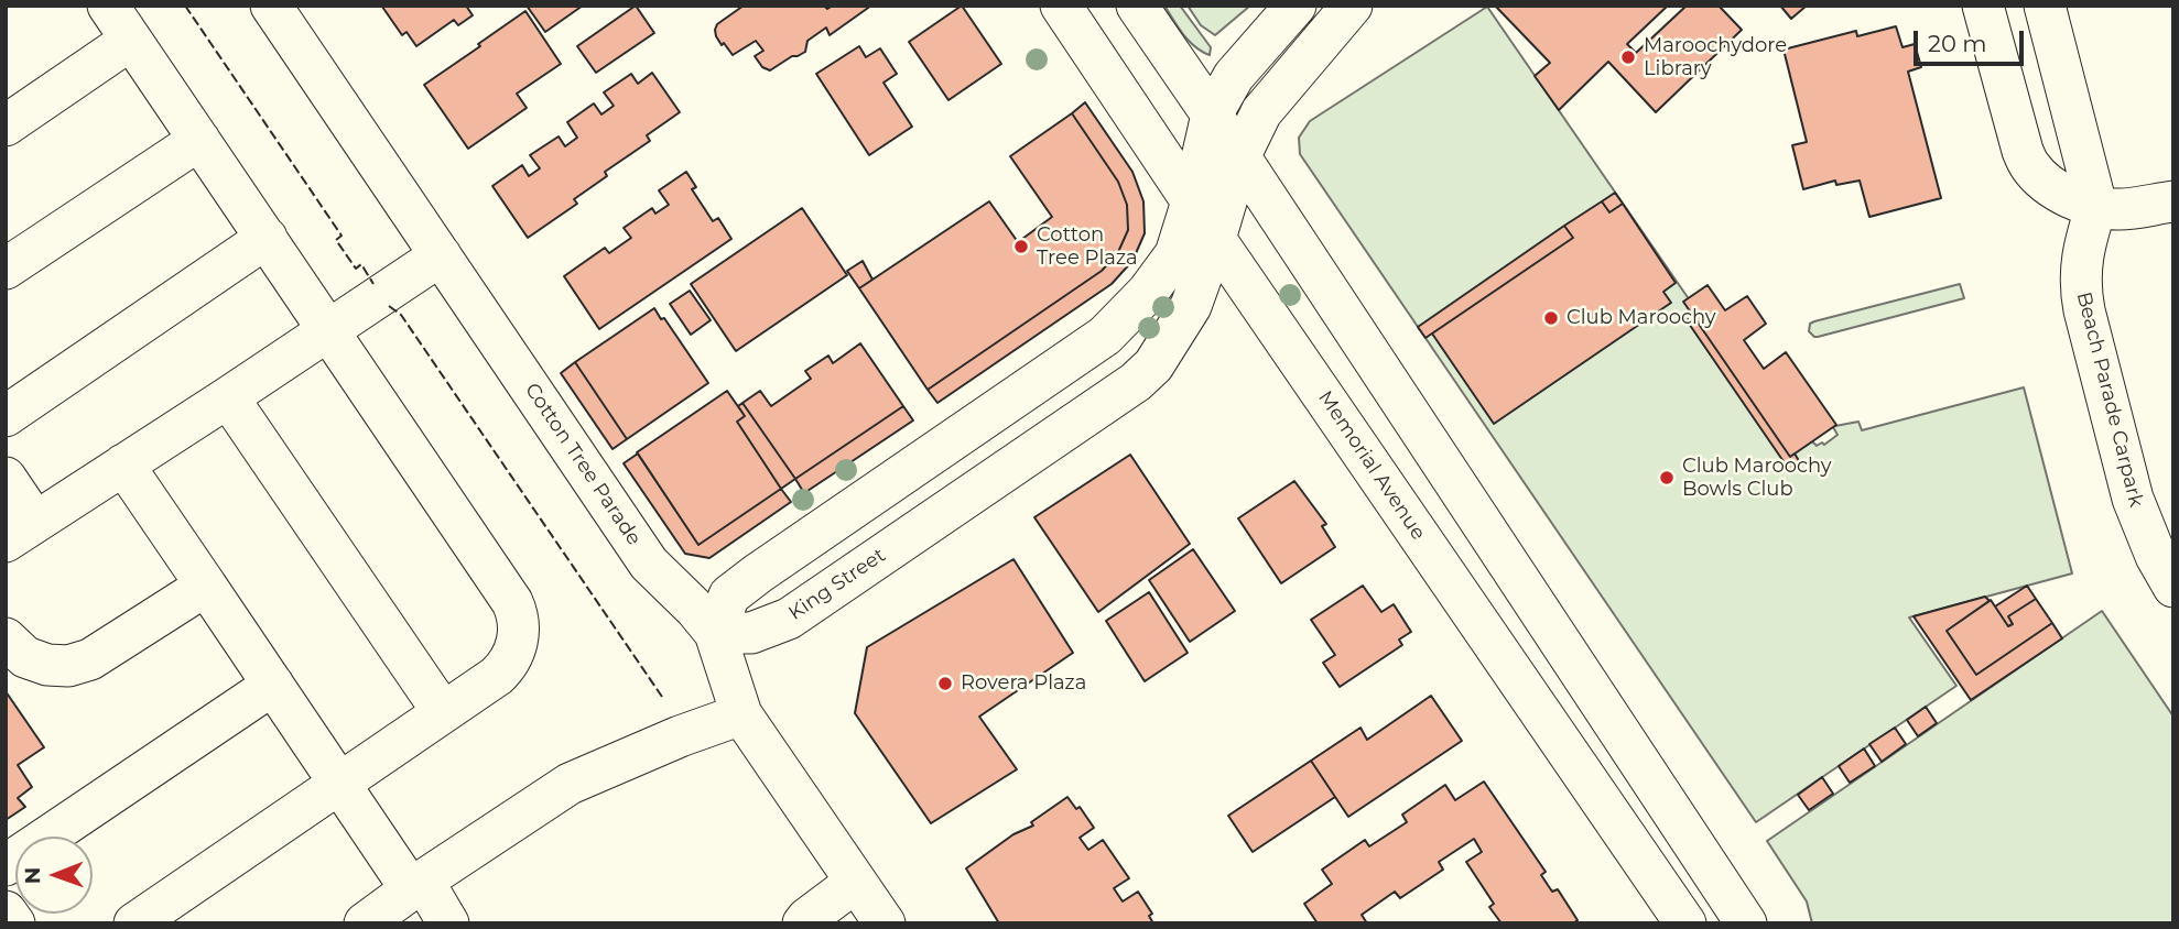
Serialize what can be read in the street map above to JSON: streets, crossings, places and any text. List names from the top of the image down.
{
  "streets": {
    "street": [
      "Beach Parade Carpark",
      "Cotton Tree Parade",
      "Memorial Avenue",
      "King Street"
    ]
  },
  "crossings": [
    ["Cotton Tree Parade", "King Street"],
    ["Memorial Avenue", "King Street"]
  ],
  "places": [
    "Maroochydore Library",
    "Cotton Tree Plaza",
    "Club Maroochy",
    "Club Maroochy Bowls Club",
    "Rovera Plaza"
  ],
  "scale_bar": "20 m",
  "north": "left"
}
